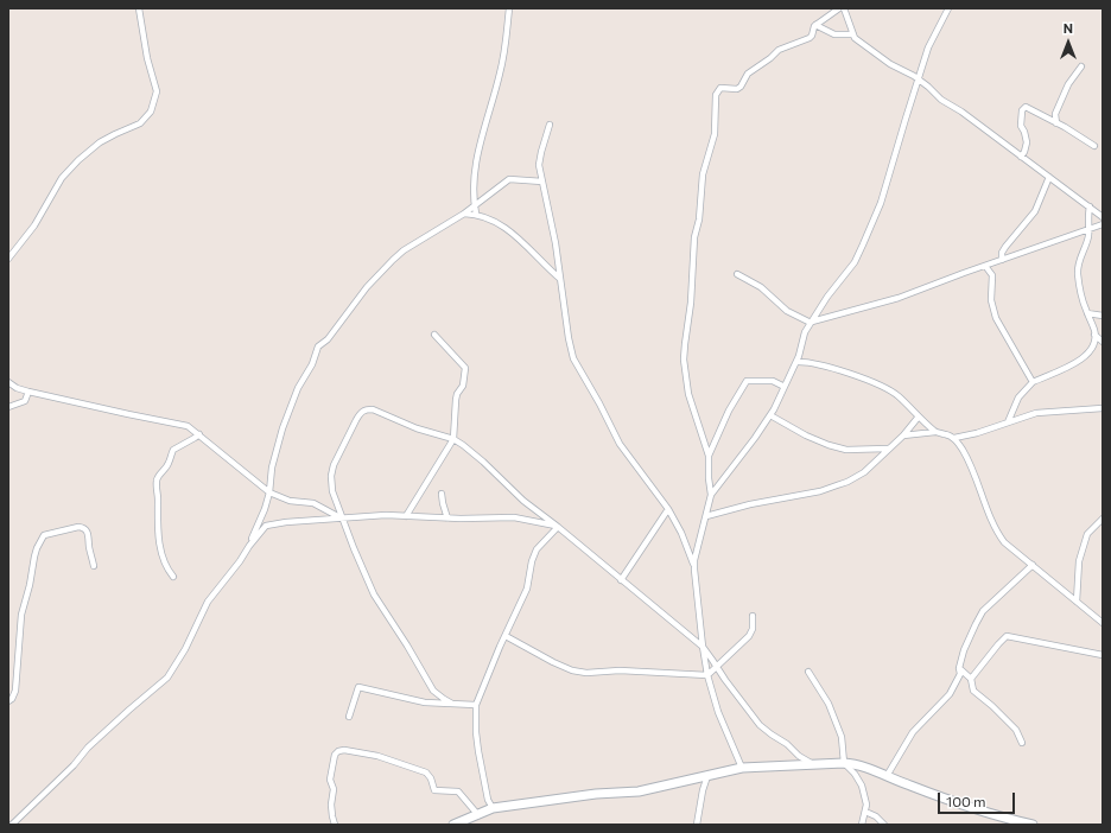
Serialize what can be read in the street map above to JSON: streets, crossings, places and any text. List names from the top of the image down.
{
  "scale_bar": "100 m",
  "north": "top"
}
